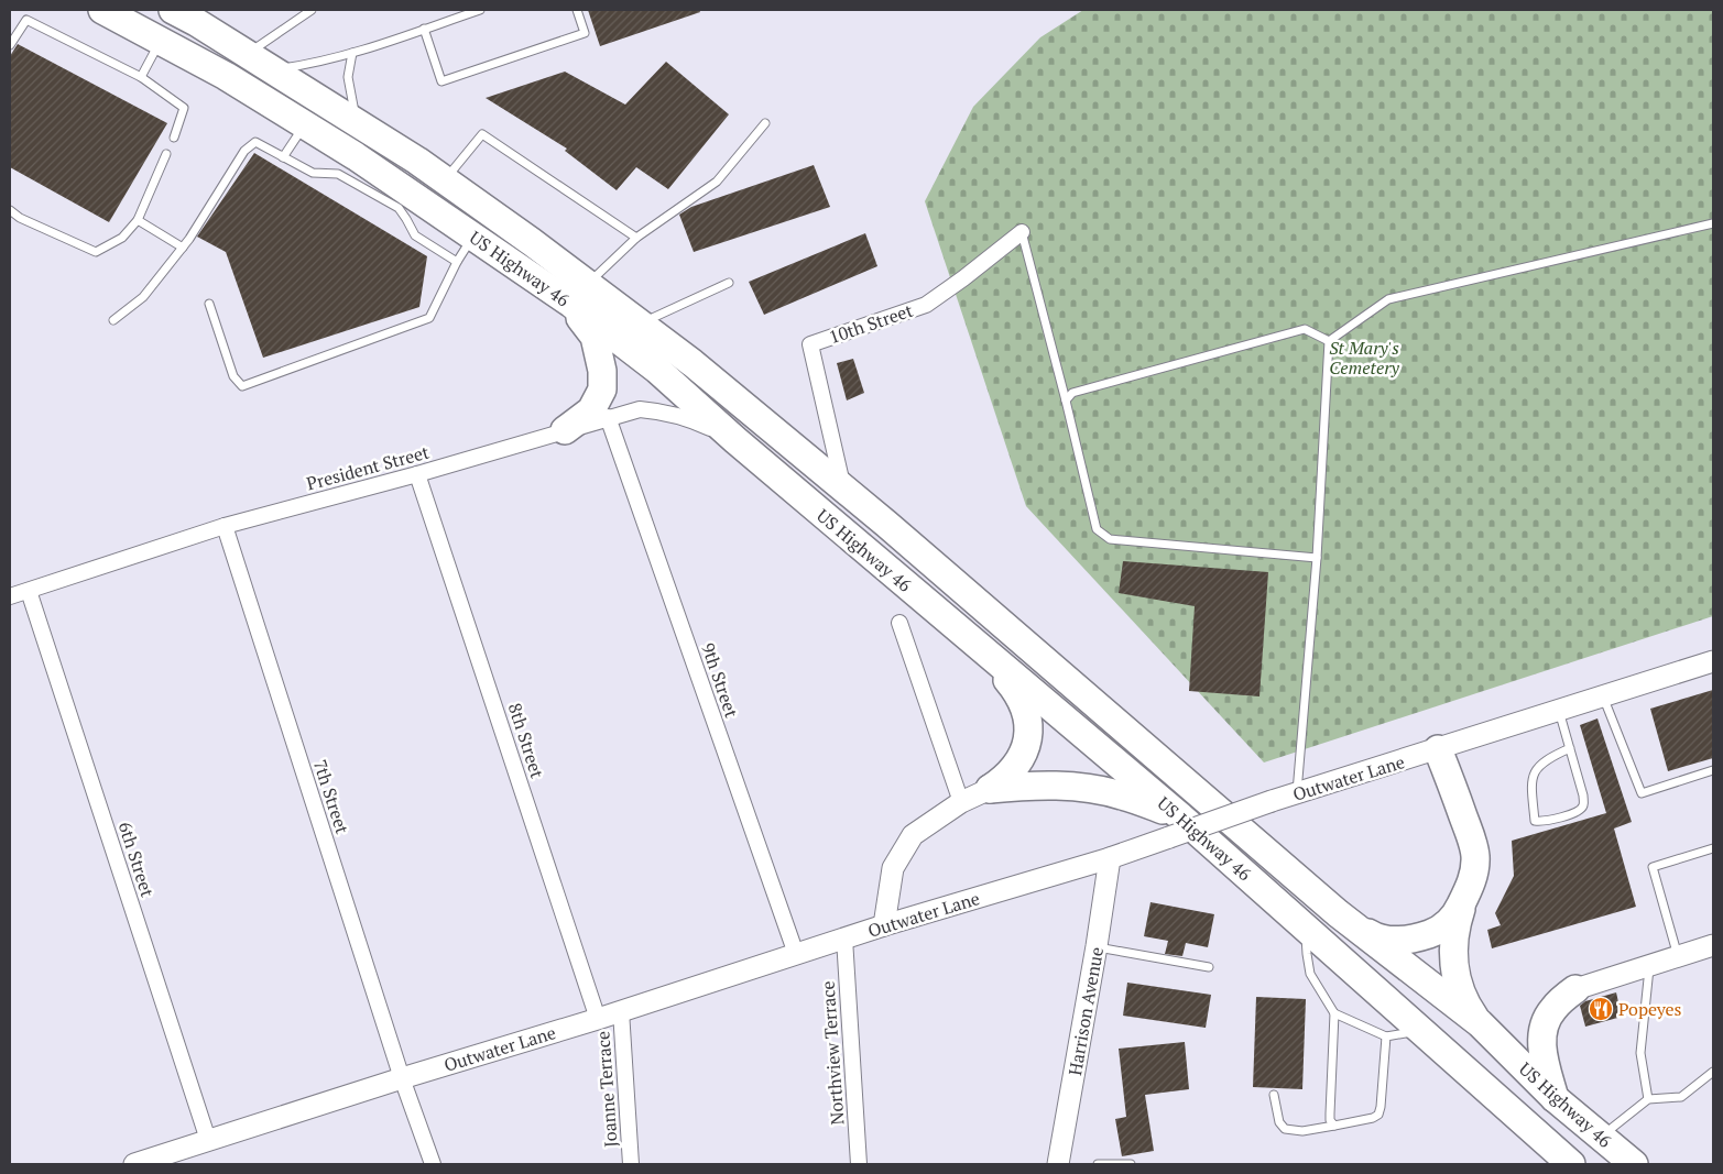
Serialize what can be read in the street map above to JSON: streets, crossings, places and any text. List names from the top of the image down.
{
  "streets": {
    "highway": ["US Highway 46"],
    "street": [
      "10th Street",
      "President Street",
      "9th Street",
      "8th Street",
      "Outwater Lane",
      "7th Street",
      "6th Street",
      "Harrison Avenue",
      "Northview Terrace",
      "Joanne Terrace"
    ]
  },
  "crossings": [
    ["US Highway 46", "10th Street"],
    ["US Highway 46", "President Street"],
    ["US Highway 46", "Outwater Lane"],
    ["President Street", "9th Street"],
    ["President Street", "8th Street"],
    ["President Street", "7th Street"],
    ["President Street", "6th Street"],
    ["9th Street", "Outwater Lane"],
    ["8th Street", "Outwater Lane"],
    ["Outwater Lane", "7th Street"],
    ["Outwater Lane", "6th Street"],
    ["Outwater Lane", "Harrison Avenue"],
    ["Outwater Lane", "Northview Terrace"],
    ["Outwater Lane", "Joanne Terrace"]
  ],
  "parks": ["St Mary's Cemetery"],
  "places": {
    "restaurant": ["Popeyes"]
  }
}
